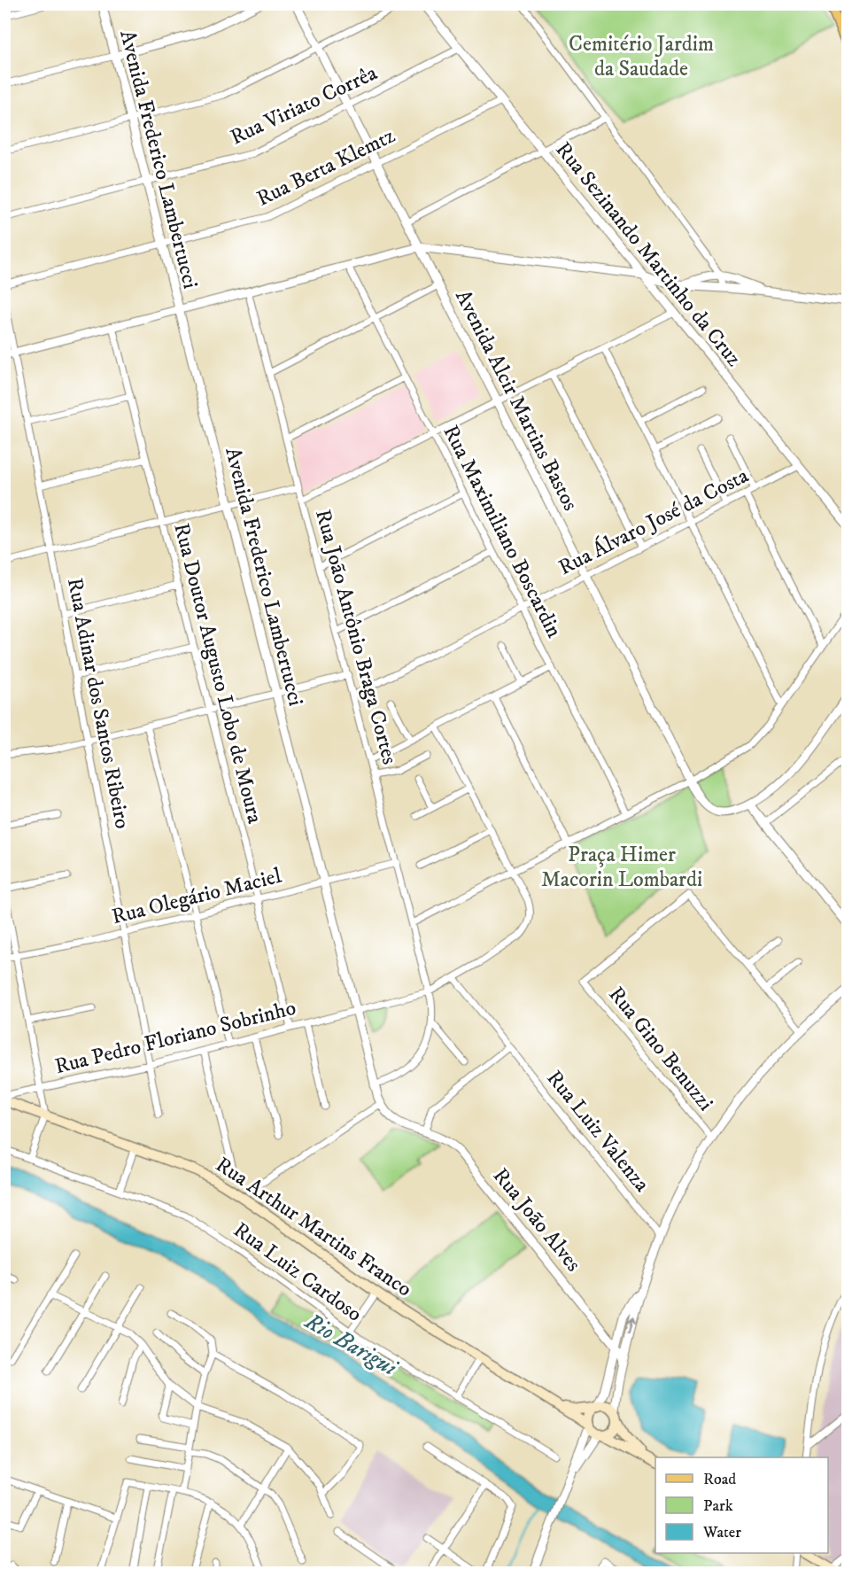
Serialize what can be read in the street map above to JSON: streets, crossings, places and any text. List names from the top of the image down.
{
  "streets": {
    "main road": ["Rua Arthur Martins Franco"],
    "street": [
      "Rua Viriato Corrêa",
      "Avenida Frederico Lambertucci",
      "Rua Berta Klemtz",
      "Rua Sezinando Martinho da Cruz",
      "Avenida Alcir Martins Bastos",
      "Rua Álvaro José da Costa",
      "Rua Maximiliano Boscardin",
      "Rua João Antônio Braga Cortes",
      "Rua Doutor Augusto Lobo de Moura",
      "Rua Adinar dos Santos Ribeiro",
      "Rua Olegário Maciel",
      "Rua Pedro Floriano Sobrinho",
      "Rua Gino Benuzzi",
      "Rua Luiz Valenza",
      "Rua João Alves",
      "Rua Luiz Cardoso"
    ]
  },
  "crossings": [
    ["Rua Viriato Corrêa", "Avenida Frederico Lambertucci"],
    ["Rua Viriato Corrêa", "Rua Sezinando Martinho da Cruz"],
    ["Rua Viriato Corrêa", "Avenida Alcir Martins Bastos"],
    ["Avenida Frederico Lambertucci", "Rua Berta Klemtz"],
    ["Avenida Frederico Lambertucci", "Rua Olegário Maciel"],
    ["Avenida Frederico Lambertucci", "Rua Pedro Floriano Sobrinho"],
    ["Avenida Frederico Lambertucci", "Rua João Alves"],
    ["Rua Berta Klemtz", "Rua Sezinando Martinho da Cruz"],
    ["Rua Berta Klemtz", "Avenida Alcir Martins Bastos"],
    ["Rua Sezinando Martinho da Cruz", "Rua Álvaro José da Costa"],
    ["Avenida Alcir Martins Bastos", "Rua Álvaro José da Costa"],
    ["Rua Álvaro José da Costa", "Rua Maximiliano Boscardin"],
    ["Rua Álvaro José da Costa", "Rua João Antônio Braga Cortes"],
    ["Rua João Antônio Braga Cortes", "Rua Olegário Maciel"],
    ["Rua João Antônio Braga Cortes", "Rua Pedro Floriano Sobrinho"],
    ["Rua Doutor Augusto Lobo de Moura", "Rua Olegário Maciel"],
    ["Rua Doutor Augusto Lobo de Moura", "Rua Pedro Floriano Sobrinho"],
    ["Rua Adinar dos Santos Ribeiro", "Rua Olegário Maciel"],
    ["Rua Adinar dos Santos Ribeiro", "Rua Pedro Floriano Sobrinho"],
    ["Rua Pedro Floriano Sobrinho", "Rua Luiz Valenza"]
  ],
  "water": ["Rio Barigui"],
  "parks": ["Cemitério Jardim da Saudade", "Praça Himer Macorin Lombardi"],
  "legend": ["Road", "Park", "Water"]
}
